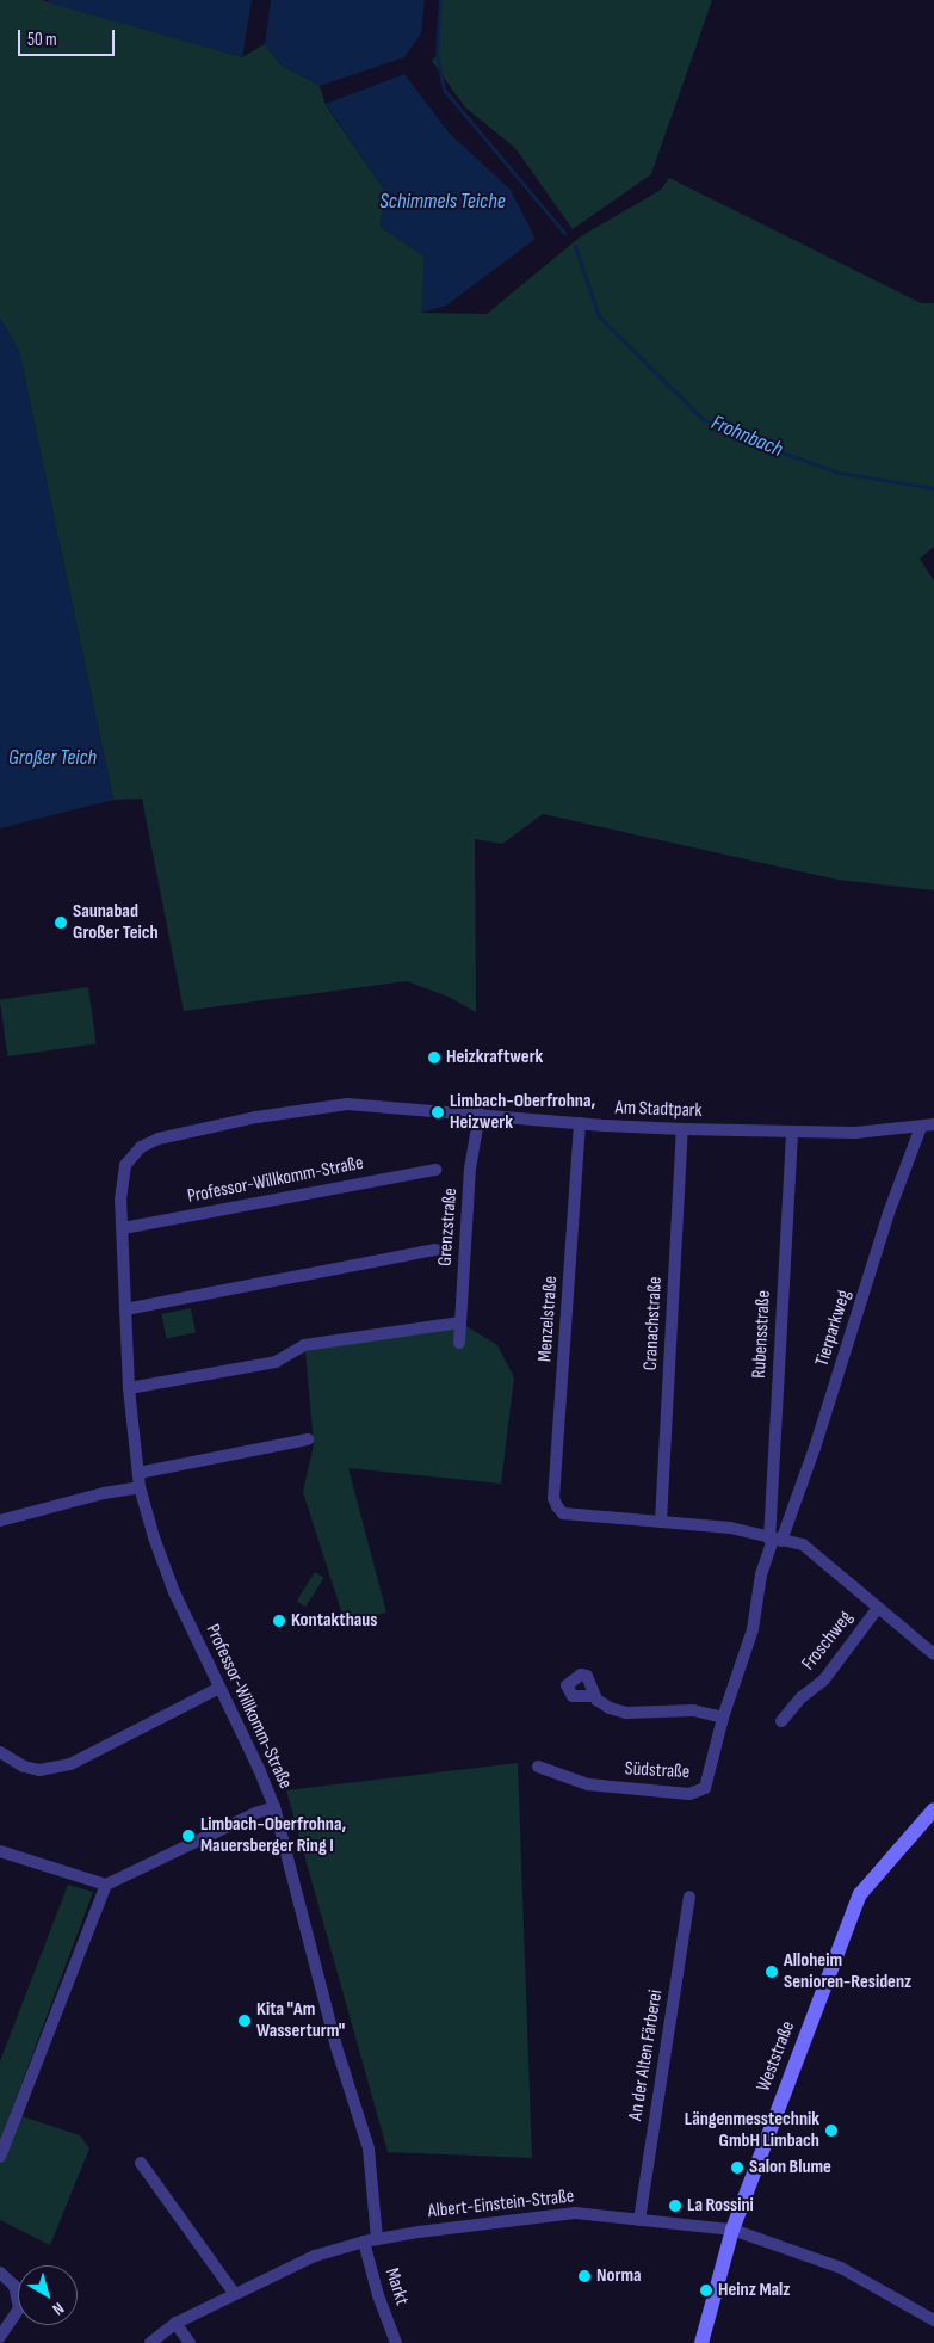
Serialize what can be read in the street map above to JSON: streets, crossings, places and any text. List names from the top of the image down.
{
  "streets": {
    "main road": ["Weststraße"],
    "street": [
      "Am Stadtpark",
      "Professor-Willkomm-Straße",
      "Grenzstraße",
      "Menzelstraße",
      "Cranachstraße",
      "Tierparkweg",
      "Rubensstraße",
      "Froschweg",
      "Südstraße",
      "An der Alten Färberei",
      "Albert-Einstein-Straße",
      "Markt"
    ]
  },
  "crossings": [
    ["Am Stadtpark", "Professor-Willkomm-Straße"],
    ["Am Stadtpark", "Grenzstraße"],
    ["Am Stadtpark", "Menzelstraße"],
    ["Am Stadtpark", "Cranachstraße"],
    ["Am Stadtpark", "Tierparkweg"],
    ["Am Stadtpark", "Rubensstraße"],
    ["Professor-Willkomm-Straße", "Albert-Einstein-Straße"],
    ["Menzelstraße", "Cranachstraße"],
    ["Tierparkweg", "Rubensstraße"],
    ["Tierparkweg", "Südstraße"],
    ["Rubensstraße", "Südstraße"],
    ["An der Alten Färberei", "Albert-Einstein-Straße"],
    ["Weststraße", "Albert-Einstein-Straße"],
    ["Albert-Einstein-Straße", "Markt"]
  ],
  "water": ["Schimmels Teiche", "Frohnbach", "Großer Teich"],
  "places": [
    "Saunabad Großer Teich",
    "Heizkraftwerk",
    "Limbach-Oberfrohna, Heizwerk",
    "Kontakthaus",
    "Limbach-Oberfrohna, Mauersberger Ring I",
    "Alloheim Senioren-Residenz",
    "Kita \"Am Wasserturm\"",
    "Längenmesstechnik GmbH Limbach",
    "Salon Blume",
    "La Rossini",
    "Norma",
    "Heinz Malz"
  ],
  "scale_bar": "50 m",
  "north": "bottom right"
}
